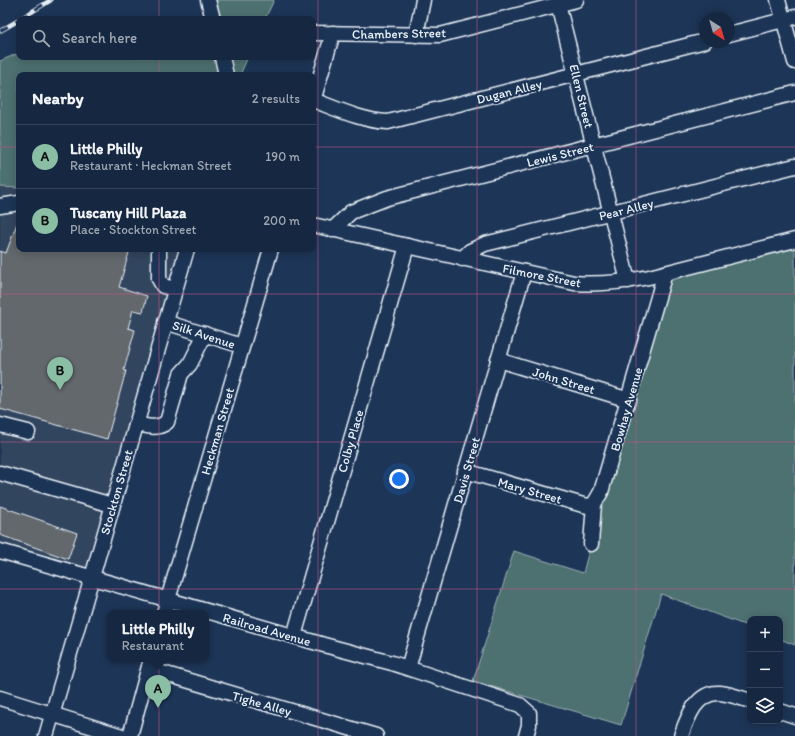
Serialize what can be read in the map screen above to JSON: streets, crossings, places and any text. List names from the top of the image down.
{
  "streets": {
    "street": [
      "Chambers Street",
      "Dugan Alley",
      "Ellen Street",
      "Lewis Street",
      "Pear Alley",
      "Filmore Street",
      "Silk Avenue",
      "John Street",
      "Bowhay Avenue",
      "Heckman Street",
      "Colby Place",
      "Davis Street",
      "Mary Street",
      "Stockton Street",
      "Railroad Avenue",
      "Tighe Alley"
    ]
  },
  "crossings": [
    ["Chambers Street", "Ellen Street"],
    ["Dugan Alley", "Ellen Street"],
    ["Ellen Street", "Lewis Street"],
    ["Ellen Street", "Pear Alley"],
    ["Ellen Street", "Filmore Street"],
    ["Lewis Street", "Filmore Street"],
    ["Pear Alley", "Filmore Street"],
    ["Filmore Street", "Bowhay Avenue"],
    ["Filmore Street", "Colby Place"],
    ["Filmore Street", "Davis Street"],
    ["Silk Avenue", "Heckman Street"],
    ["Silk Avenue", "Stockton Street"],
    ["John Street", "Bowhay Avenue"],
    ["John Street", "Davis Street"],
    ["Bowhay Avenue", "Mary Street"],
    ["Heckman Street", "Railroad Avenue"],
    ["Colby Place", "Railroad Avenue"],
    ["Davis Street", "Mary Street"],
    ["Davis Street", "Railroad Avenue"],
    ["Stockton Street", "Railroad Avenue"]
  ],
  "north": "bottom right",
  "page": {
    "search": "Search here",
    "heading": ["Nearby", "2 results"],
    "list": [
      {
        "mark": "A",
        "name": "Little Philly",
        "note": "Restaurant · Heckman Street",
        "value": "190 m"
      },
      {
        "mark": "B",
        "name": "Tuscany Hill Plaza",
        "note": "Place · Stockton Street",
        "value": "200 m"
      }
    ],
    "pins": ["B", "A"],
    "popup": ["Little Philly", "Restaurant"],
    "map_buttons": ["+", "−"]
  }
}
